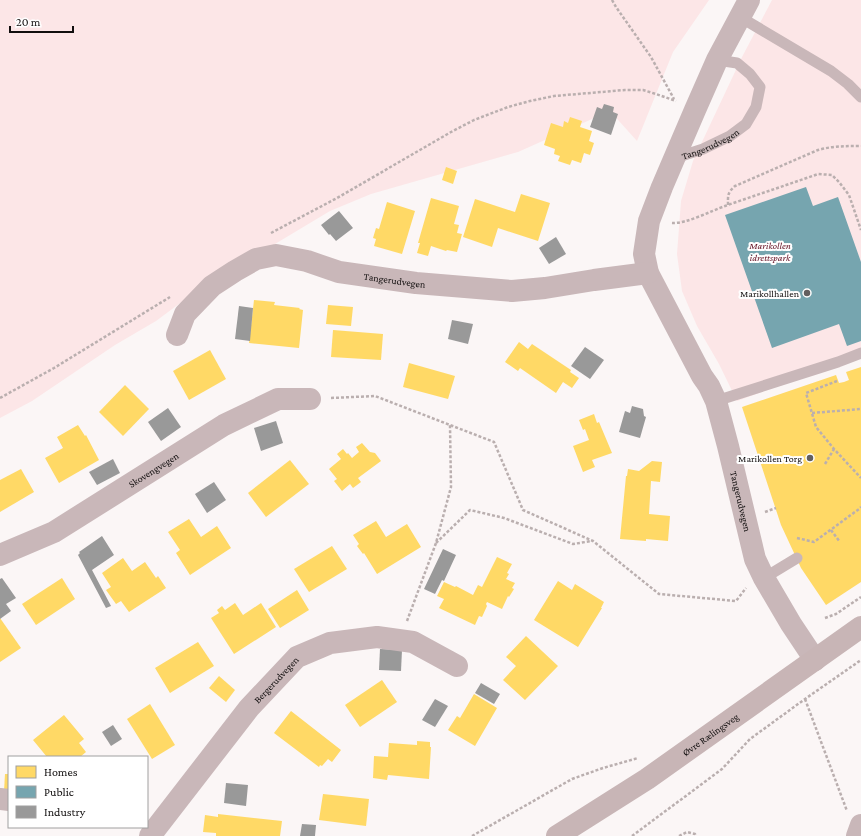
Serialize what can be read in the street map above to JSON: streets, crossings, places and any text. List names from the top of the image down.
{
  "streets": {
    "main road": ["Øvre Rælingsveg"],
    "street": ["Tangerudvegen", "Skovengvegen", "Bergerudvegen"]
  },
  "crossings": [
    ["Tangerudvegen", "Øvre Rælingsveg"]
  ],
  "parks": ["Marikollen idrettspark"],
  "places": ["Marikollhallen", "Marikollen Torg"],
  "legend": ["Homes", "Public", "Industry"],
  "scale_bar": "20 m"
}
